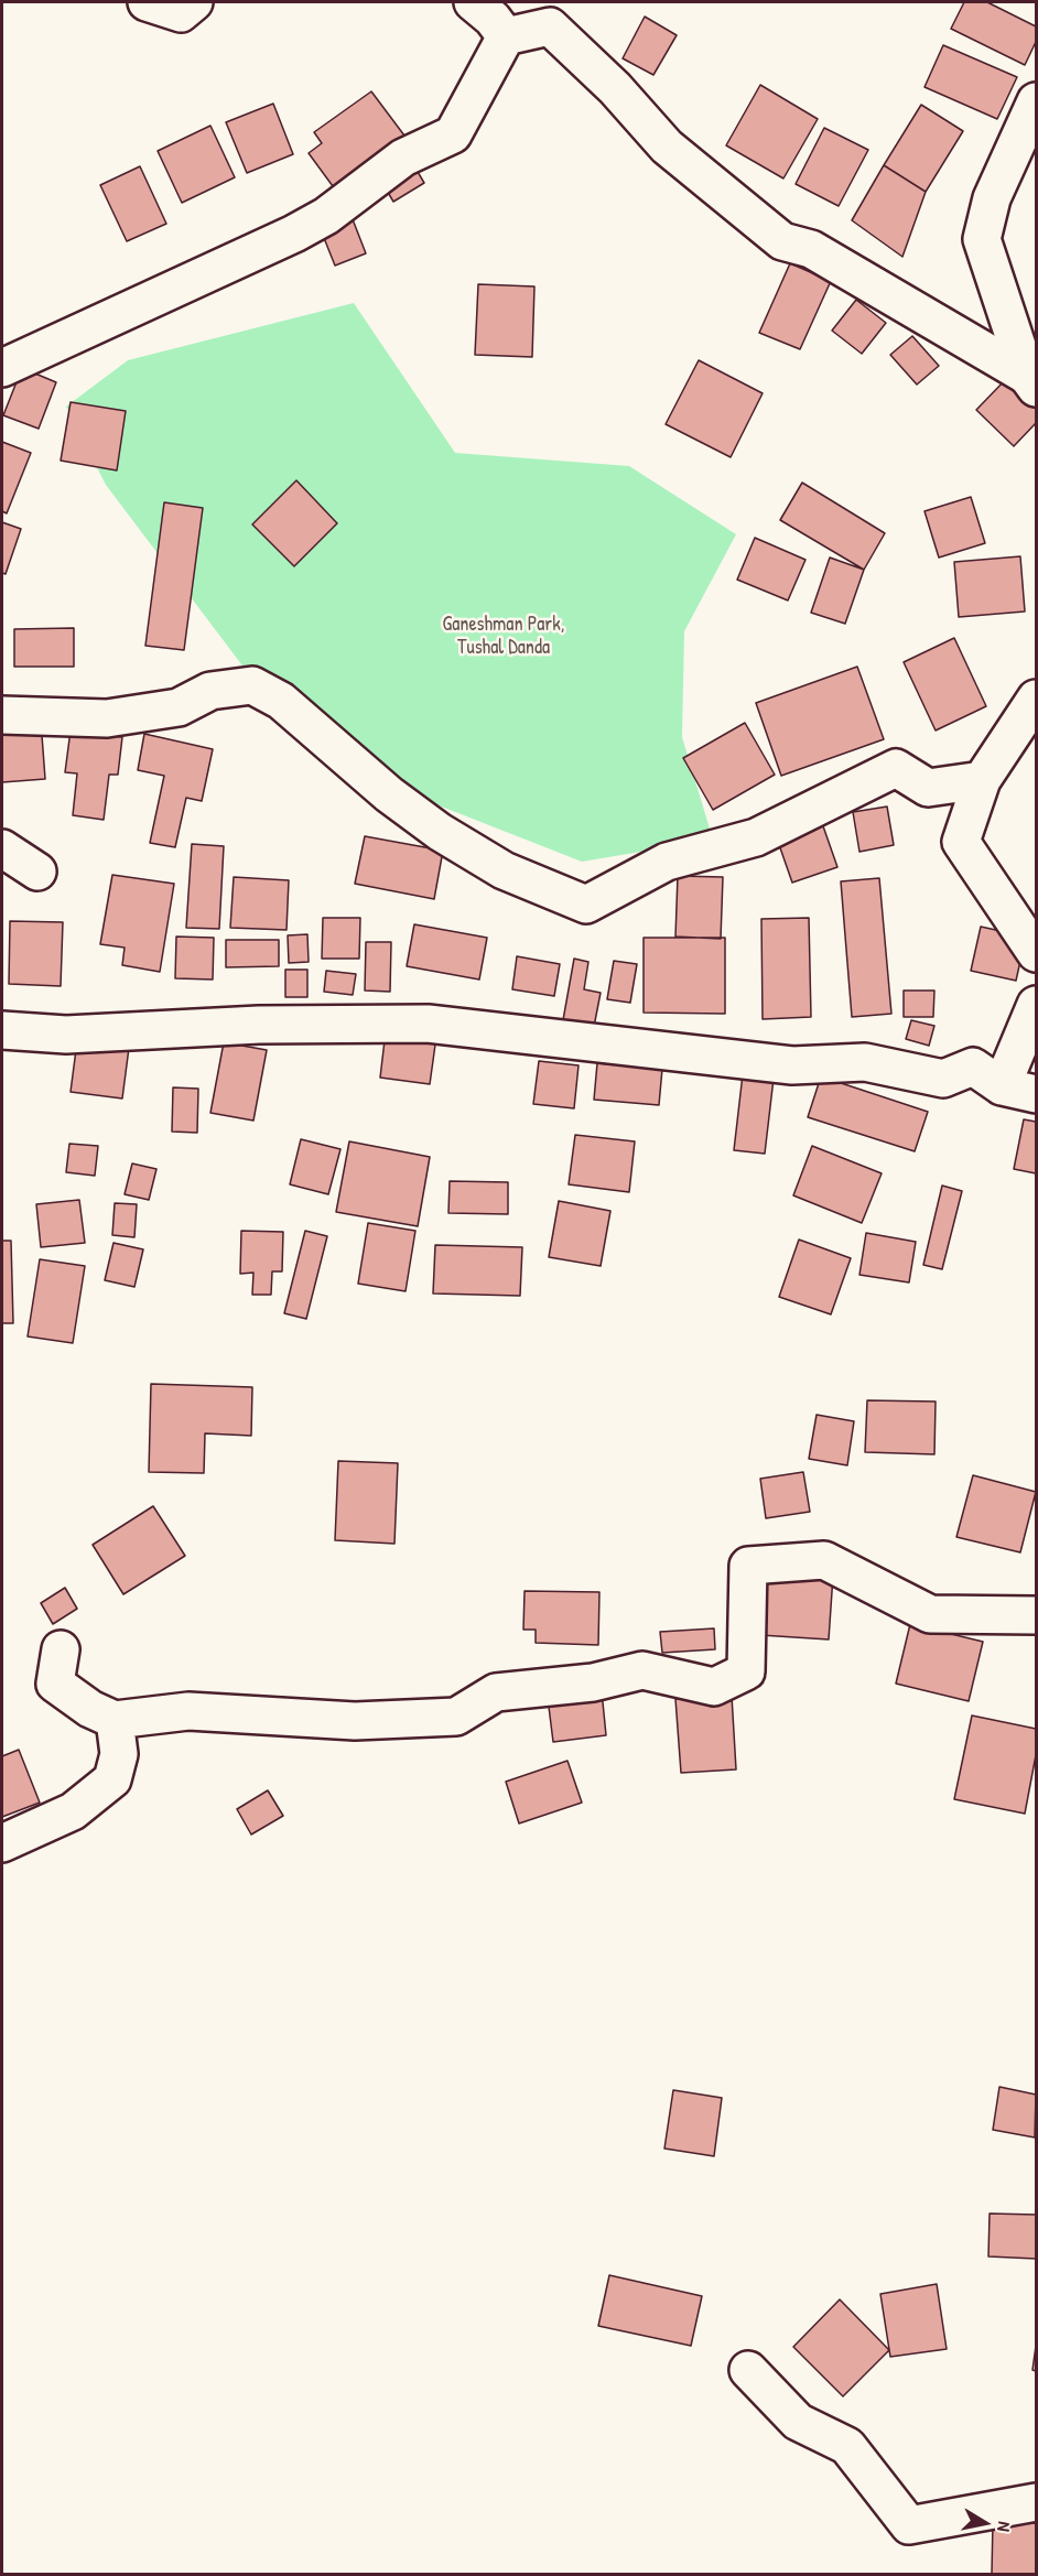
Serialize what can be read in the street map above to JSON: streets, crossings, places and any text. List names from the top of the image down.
{
  "parks": ["Ganeshman Park, Tushal Danda"],
  "north": "right"
}
